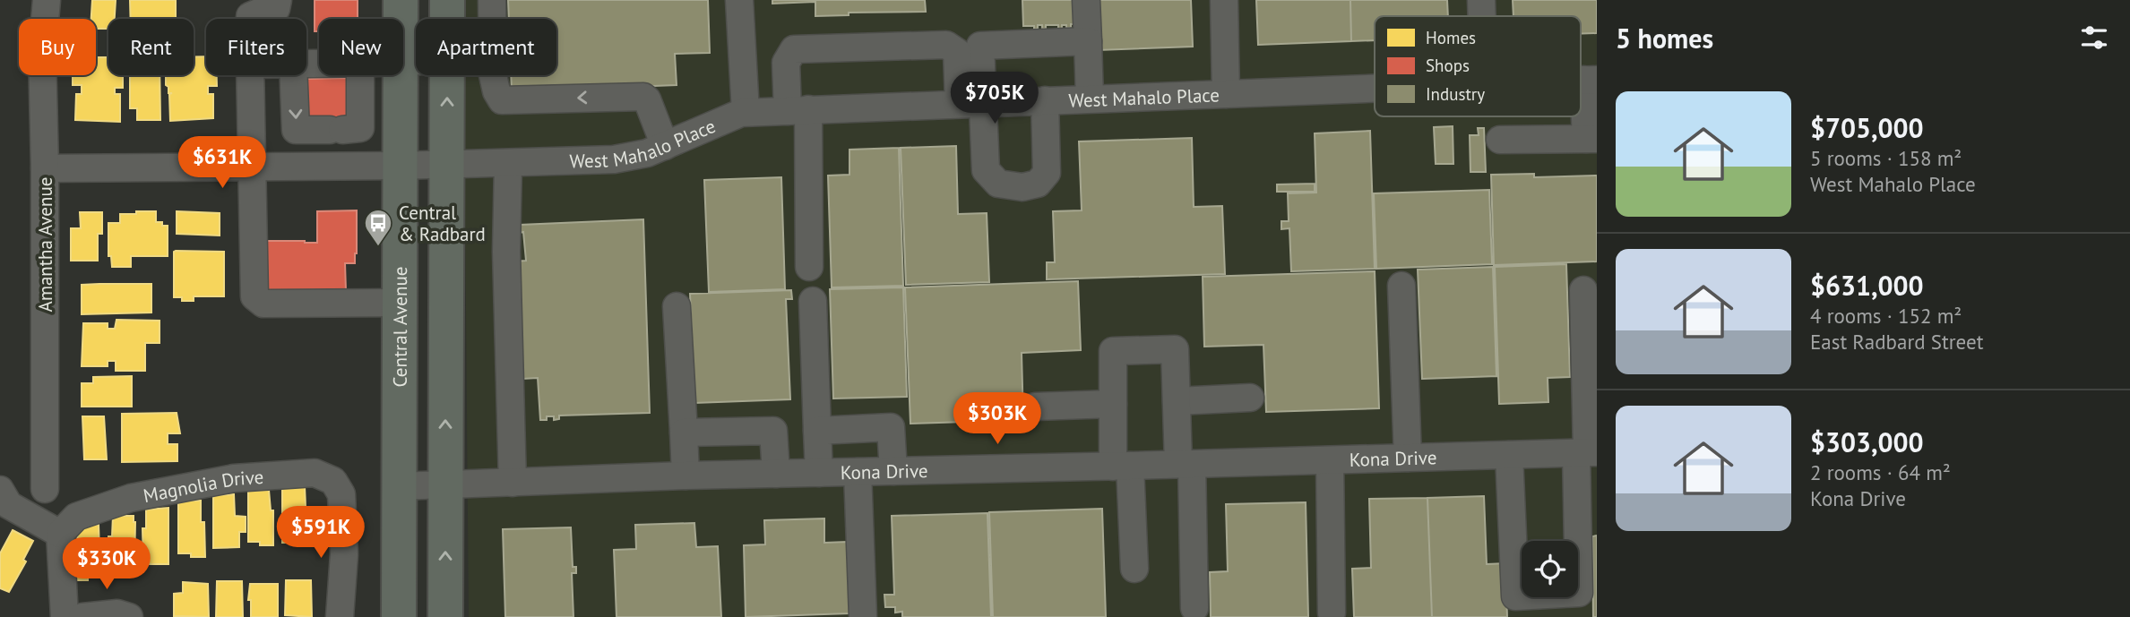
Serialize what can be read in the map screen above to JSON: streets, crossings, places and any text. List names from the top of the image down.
{
  "streets": {
    "main road": ["Central Avenue"],
    "street": [
      "West Mahalo Place",
      "Amantha Avenue",
      "Kona Drive",
      "Magnolia Drive"
    ]
  },
  "crossings": [
    ["West Mahalo Place", "Amantha Avenue"],
    ["West Mahalo Place", "Central Avenue"],
    ["Central Avenue", "Kona Drive"]
  ],
  "places": {
    "bus stop": ["Central & Radbard"]
  },
  "legend": ["Homes", "Shops", "Industry"],
  "page": {
    "heading": "5 homes",
    "chip": [
      "Buy",
      "Rent",
      "Filters",
      "New",
      "Apartment"
    ],
    "price": [
      "$705K",
      "$631K",
      "$303K",
      "$591K",
      "$330K"
    ],
    "list": [
      {
        "name": "$705,000",
        "note": "5 rooms · 158 m² · West Mahalo Place"
      },
      {
        "name": "$631,000",
        "note": "4 rooms · 152 m² · East Radbard Street"
      },
      {
        "name": "$303,000",
        "note": "2 rooms · 64 m² · Kona Drive"
      }
    ]
  }
}
